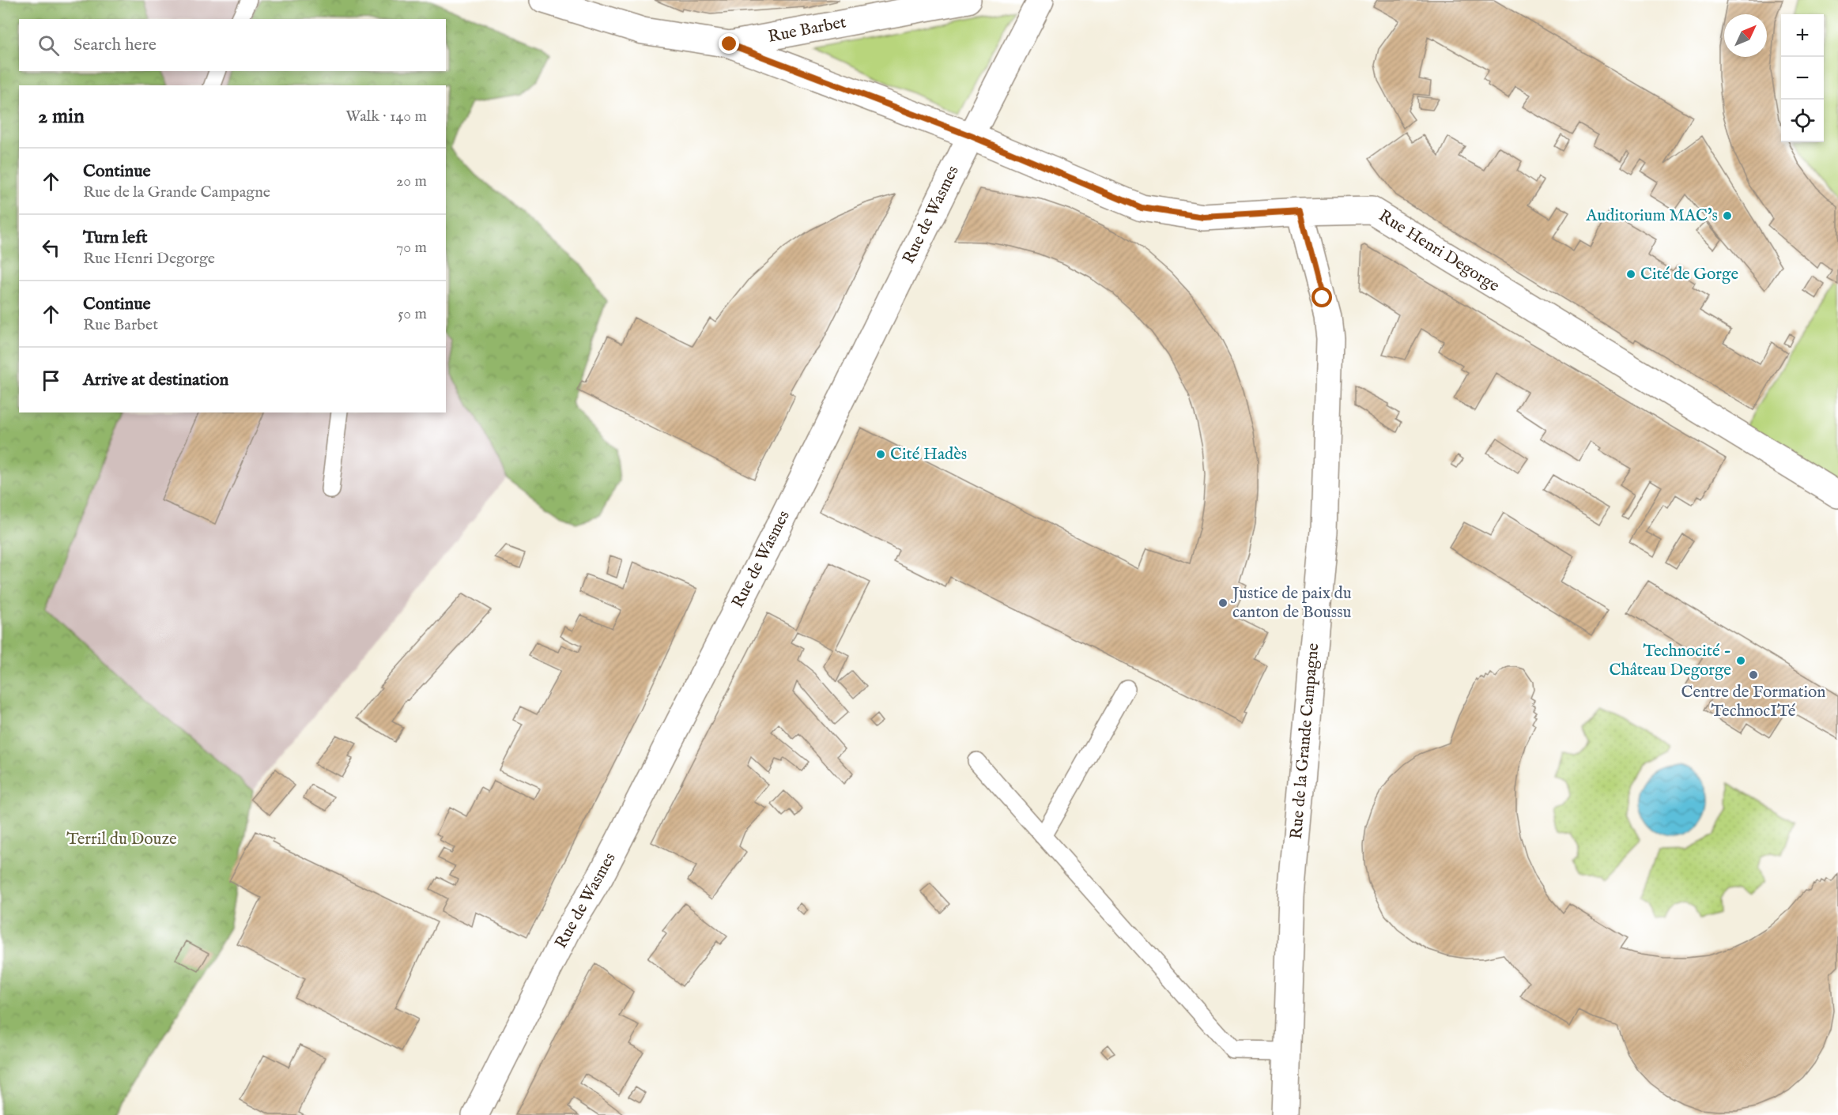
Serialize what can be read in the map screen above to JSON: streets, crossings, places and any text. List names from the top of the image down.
{
  "streets": {
    "street": [
      "Rue Barbet",
      "Rue de Wasmes",
      "Rue Henri Degorge",
      "Rue de la Grande Campagne"
    ]
  },
  "crossings": [
    ["Rue Barbet", "Rue de Wasmes"],
    ["Rue Barbet", "Rue Henri Degorge"],
    ["Rue de Wasmes", "Rue Henri Degorge"],
    ["Rue Henri Degorge", "Rue de la Grande Campagne"]
  ],
  "parks": ["Terril du Douze"],
  "places": [
    "Auditorium MAC's",
    "Cité de Gorge",
    "Cité Hadès",
    "Justice de paix du canton de Boussu",
    "Technocité - Château Degorge",
    "Centre de Formation TechnocITé"
  ],
  "north": "top right",
  "page": {
    "map_buttons": ["+", "−"],
    "search": "Search here",
    "heading": ["2 min", "Walk · 140 m"],
    "list": [
      ["Continue", "Rue de la Grande Campagne", "20 m"],
      ["Turn left", "Rue Henri Degorge", "70 m"],
      ["Continue", "Rue Barbet", "50 m"],
      "Arrive at destination"
    ]
  }
}
